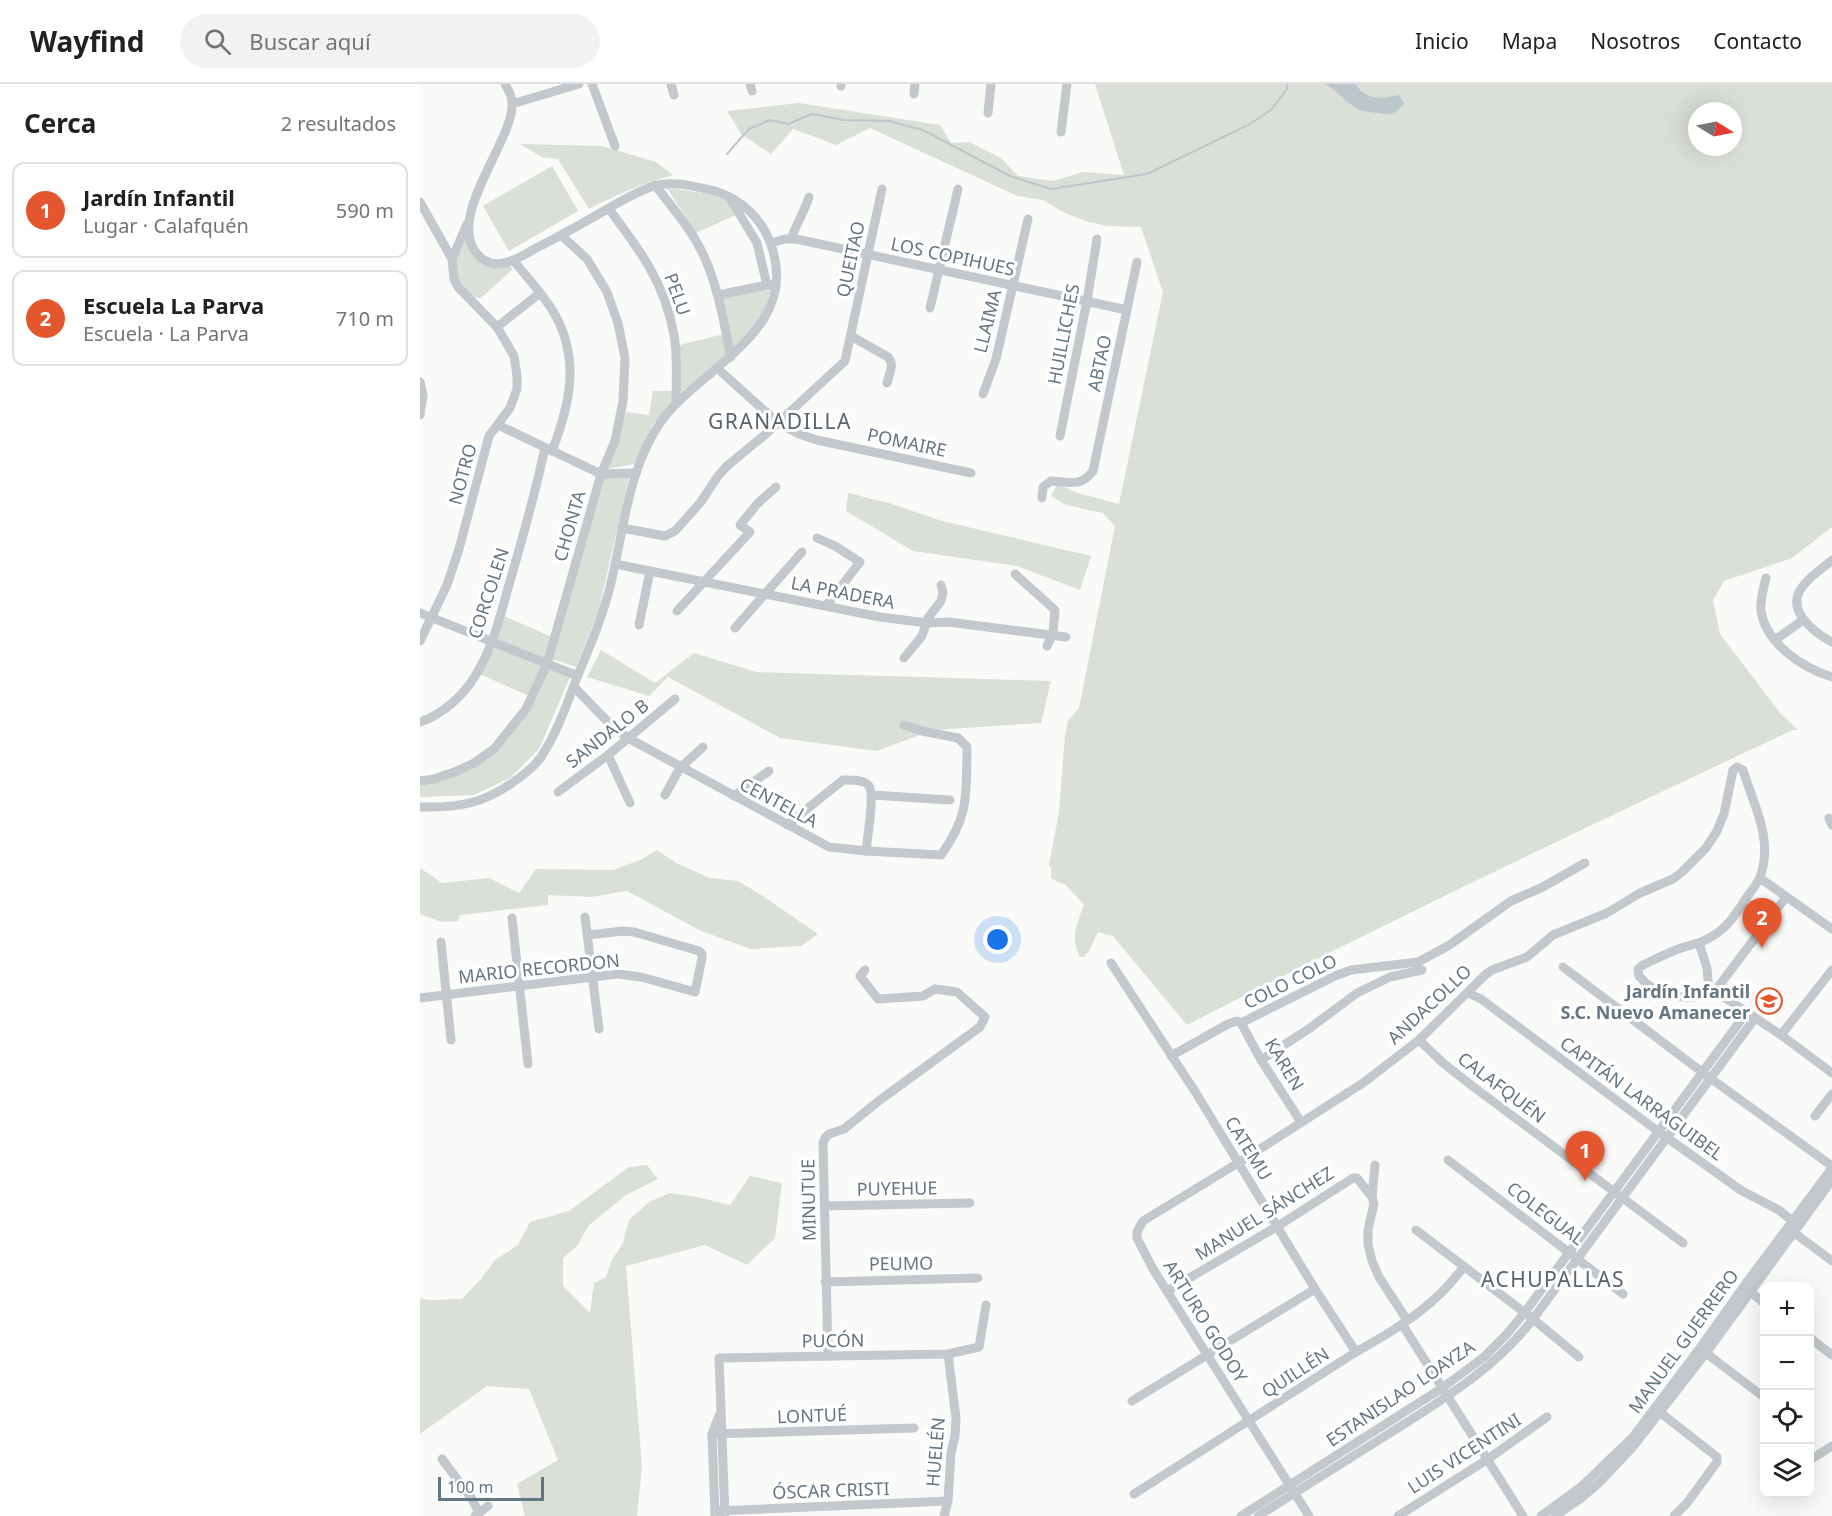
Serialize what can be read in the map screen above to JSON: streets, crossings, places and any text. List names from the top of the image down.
{
  "streets": {
    "street": [
      "LOS COPIHUES",
      "QUEITAO",
      "PELU",
      "LLAIMA",
      "HUILLICHES",
      "ABTAO",
      "POMAIRE",
      "NOTRO",
      "CHONTA",
      "LA PRADERA",
      "CORCOLEN",
      "SANDALO B",
      "CENTELLA",
      "MARIO RECORDON",
      "COLO COLO",
      "ANDACOLLO",
      "KAREN",
      "CALAFQUÉN",
      "CAPITÁN LARRAGUIBEL",
      "CATEMU",
      "PUYEHUE",
      "MINUTUE",
      "MANUEL SÁNCHEZ",
      "COLEGUAL",
      "PEUMO",
      "ARTURO GODOY",
      "PUCÓN",
      "MANUEL GUERRERO",
      "QUILLÉN",
      "ESTANISLAO LOAYZA",
      "LONTUÉ",
      "HUELÉN",
      "LUIS VICENTINI",
      "ÓSCAR CRISTI"
    ]
  },
  "crossings": [
    ["LOS COPIHUES", "QUEITAO"],
    ["LOS COPIHUES", "LLAIMA"],
    ["LOS COPIHUES", "HUILLICHES"],
    ["LOS COPIHUES", "ABTAO"],
    ["QUEITAO", "POMAIRE"],
    ["SANDALO B", "CENTELLA"],
    ["COLO COLO", "KAREN"],
    ["COLO COLO", "CATEMU"],
    ["ANDACOLLO", "KAREN"],
    ["ANDACOLLO", "CALAFQUÉN"],
    ["ANDACOLLO", "CAPITÁN LARRAGUIBEL"],
    ["ANDACOLLO", "CATEMU"],
    ["ANDACOLLO", "ARTURO GODOY"],
    ["CALAFQUÉN", "ESTANISLAO LOAYZA"],
    ["CAPITÁN LARRAGUIBEL", "MANUEL GUERRERO"],
    ["CAPITÁN LARRAGUIBEL", "ESTANISLAO LOAYZA"],
    ["CATEMU", "MANUEL SÁNCHEZ"],
    ["CATEMU", "QUILLÉN"],
    ["PUYEHUE", "MINUTUE"],
    ["MINUTUE", "PEUMO"],
    ["MINUTUE", "PUCÓN"],
    ["MANUEL SÁNCHEZ", "ARTURO GODOY"],
    ["COLEGUAL", "ESTANISLAO LOAYZA"],
    ["ARTURO GODOY", "QUILLÉN"],
    ["ARTURO GODOY", "ESTANISLAO LOAYZA"],
    ["PUCÓN", "LONTUÉ"],
    ["PUCÓN", "HUELÉN"],
    ["HUELÉN", "ÓSCAR CRISTI"]
  ],
  "districts": ["GRANADILLA", "ACHUPALLAS"],
  "places": {
    "school or university": ["Jardín Infantil S.C. Nuevo Amanecer"]
  },
  "scale_bar": "100 m",
  "north": "right",
  "page": {
    "header": "Wayfind",
    "search": "Buscar aquí",
    "nav": [
      "Inicio",
      "Mapa",
      "Nosotros",
      "Contacto"
    ],
    "heading": ["Cerca", "2 resultados"],
    "list": [
      {
        "mark": "1",
        "name": "Jardín Infantil",
        "note": "Lugar · Calafquén",
        "value": "590 m"
      },
      {
        "mark": "2",
        "name": "Escuela La Parva",
        "note": "Escuela · La Parva",
        "value": "710 m"
      }
    ],
    "pins": ["2", "1"],
    "map_buttons": ["+", "−"],
    "scale": "100 m"
  }
}
